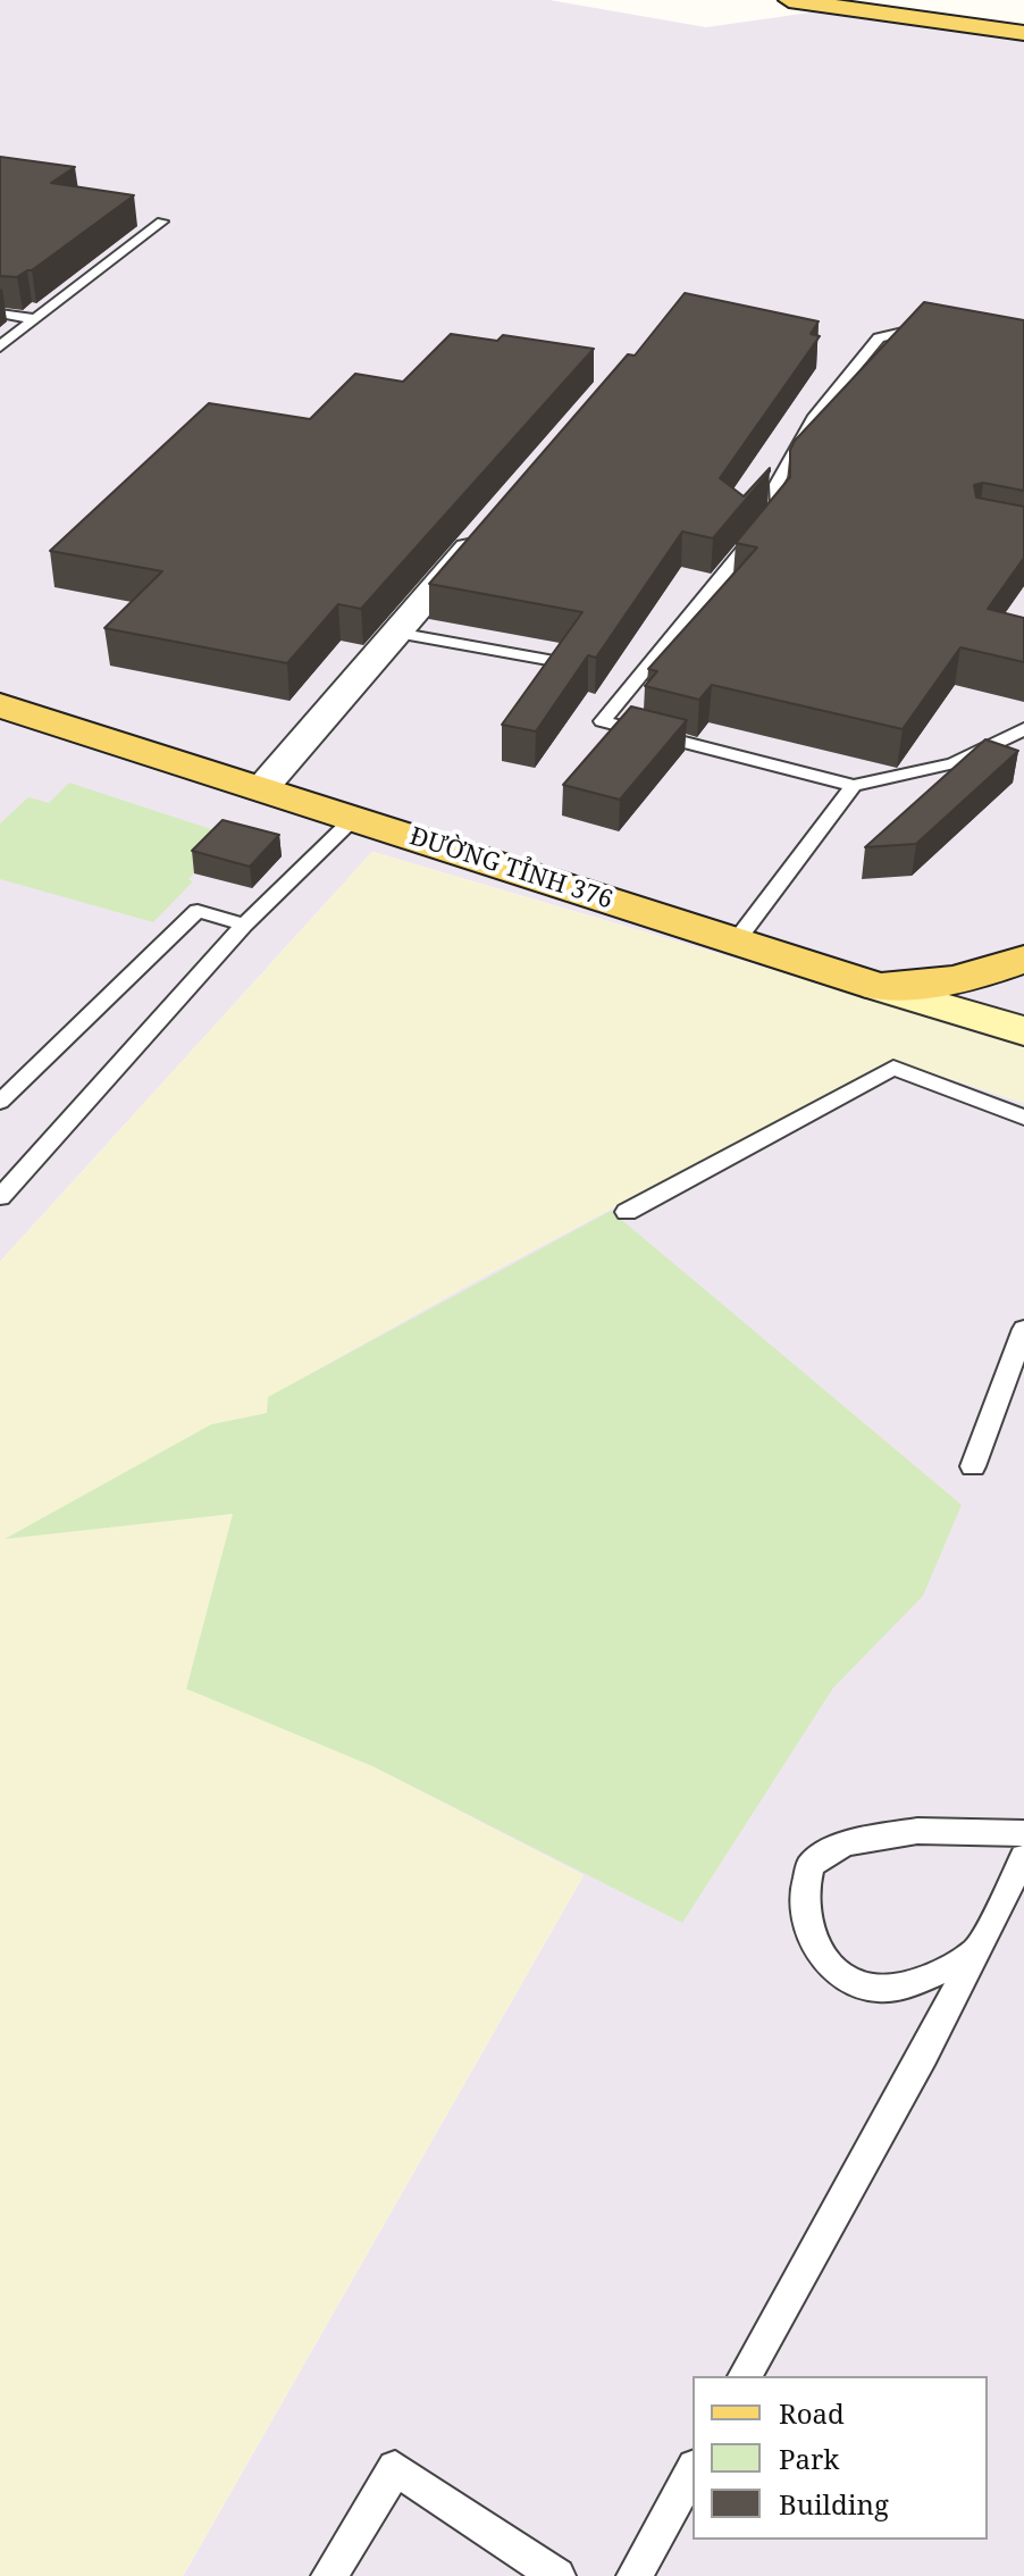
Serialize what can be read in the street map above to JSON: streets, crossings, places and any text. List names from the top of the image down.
{
  "streets": {
    "main road": ["ĐƯỜNG TỈNH 376"]
  },
  "legend": ["Road", "Park", "Building"]
}
